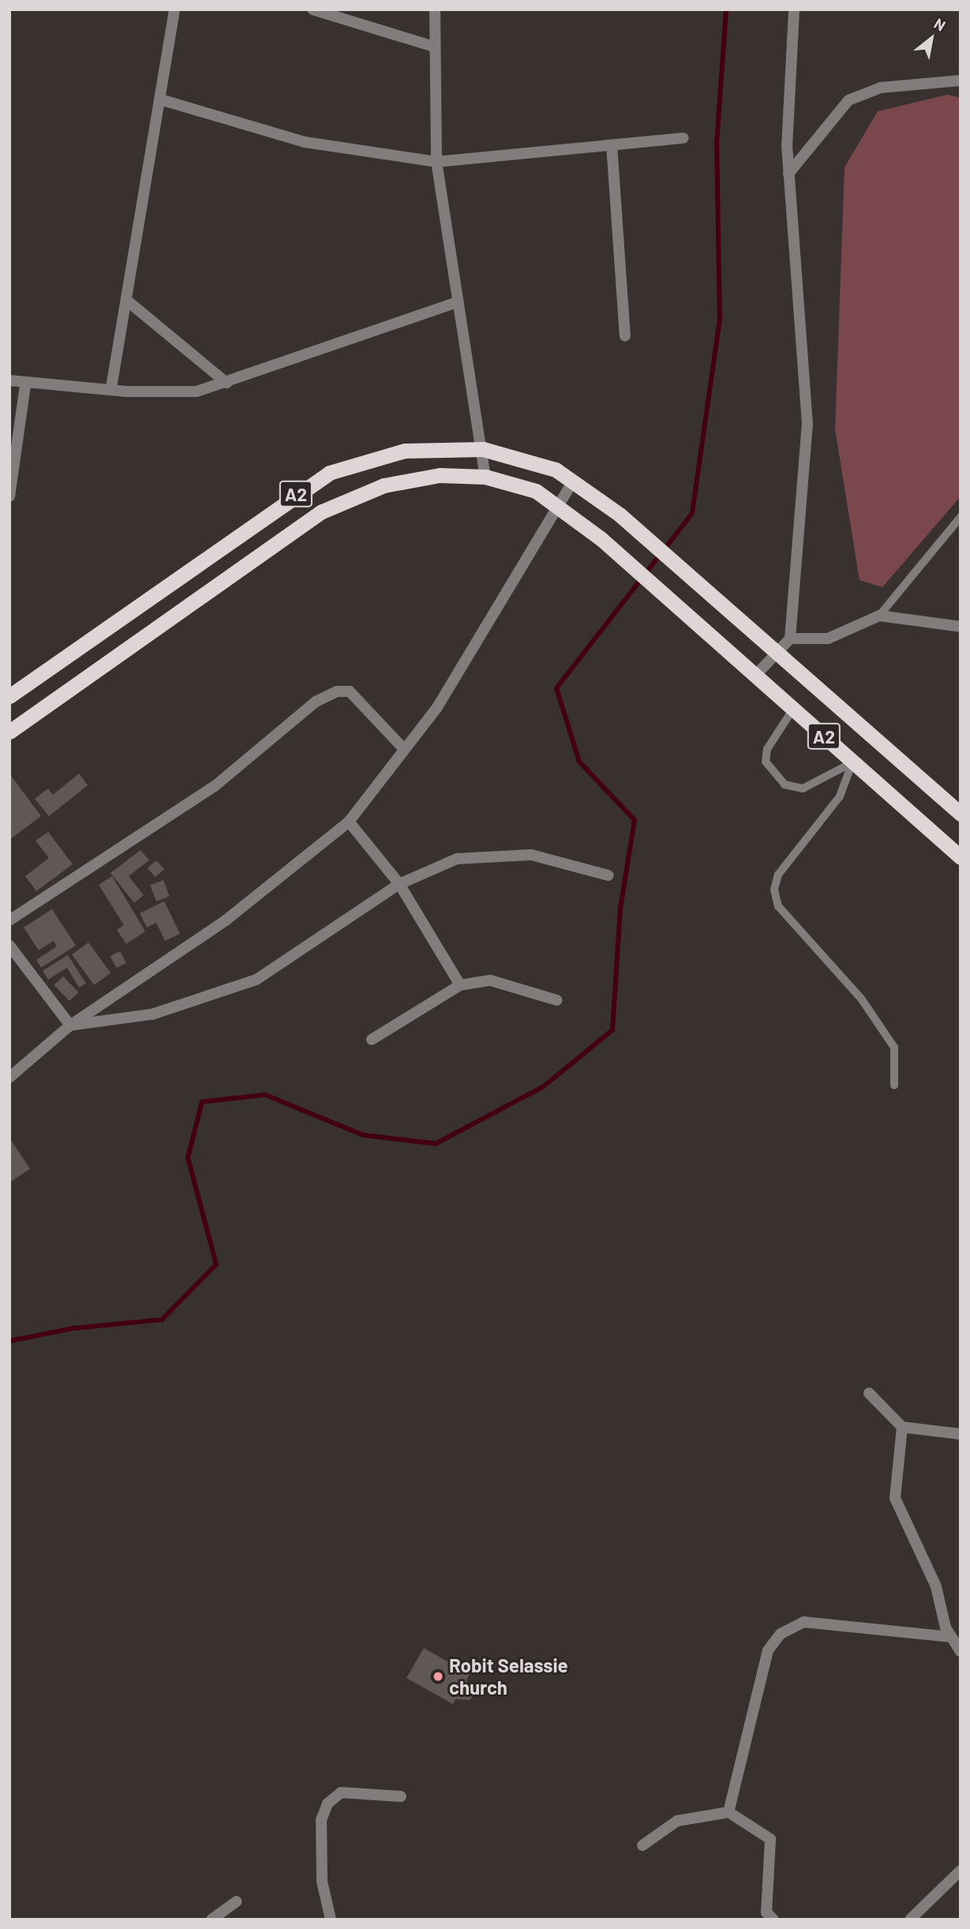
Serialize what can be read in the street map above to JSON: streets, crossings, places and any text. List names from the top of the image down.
{
  "streets": {
    "highway": ["A2"]
  },
  "places": ["Robit Selassie church"],
  "north": "top right"
}
